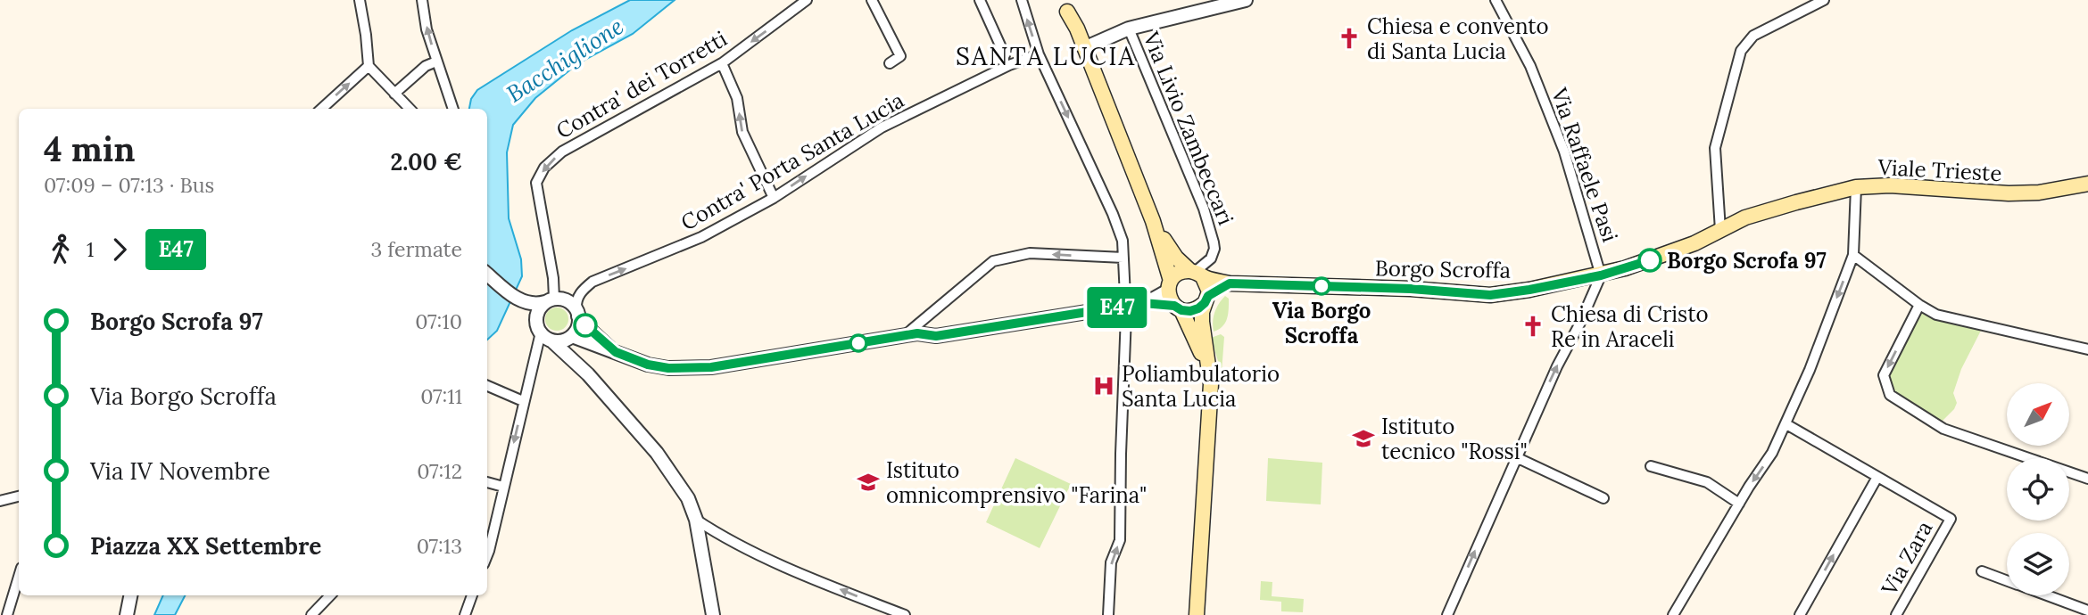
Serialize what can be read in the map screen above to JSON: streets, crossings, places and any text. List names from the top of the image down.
{
  "streets": {
    "main road": ["Viale Trieste", "Borgo Scroffa"],
    "street": [
      "Contra' dei Torretti",
      "Via Livio Zambeccari",
      "Contra' Porta Santa Lucia",
      "Via Raffaele Pasi",
      "Via Zara"
    ]
  },
  "crossings": [
    ["Contra' dei Torretti", "Contra' Porta Santa Lucia"],
    ["Via Livio Zambeccari", "Borgo Scroffa"],
    ["Via Raffaele Pasi", "Borgo Scroffa"],
    ["Viale Trieste", "Borgo Scroffa"]
  ],
  "one_way": ["Contra' dei Torretti", "Contra' Porta Santa Lucia"],
  "districts": ["SANTA LUCIA"],
  "water": ["Bacchiglione"],
  "places": {
    "church": ["Chiesa e convento di Santa Lucia", "Chiesa di Cristo Re in Araceli"],
    "other": ["Borgo Scrofa 97", "Via Borgo Scroffa"],
    "hospital": ["Poliambulatorio Santa Lucia"],
    "school or university": ["Istituto tecnico \"Rossi\"", "Istituto omnicomprensivo \"Farina\""]
  },
  "lines": ["bus line E47"],
  "north": "top right",
  "page": {
    "on_map": "E47",
    "heading": ["4 min", "07:09 – 07:13 · Bus", "2.00 €"],
    "legs": ["1", "E47", "3 fermate"],
    "list": [
      {
        "name": "Borgo Scrofa 97",
        "value": "07:10"
      },
      {
        "name": "Via Borgo Scroffa",
        "value": "07:11"
      },
      {
        "name": "Via IV Novembre",
        "value": "07:12"
      },
      {
        "name": "Piazza XX Settembre",
        "value": "07:13"
      }
    ]
  }
}
